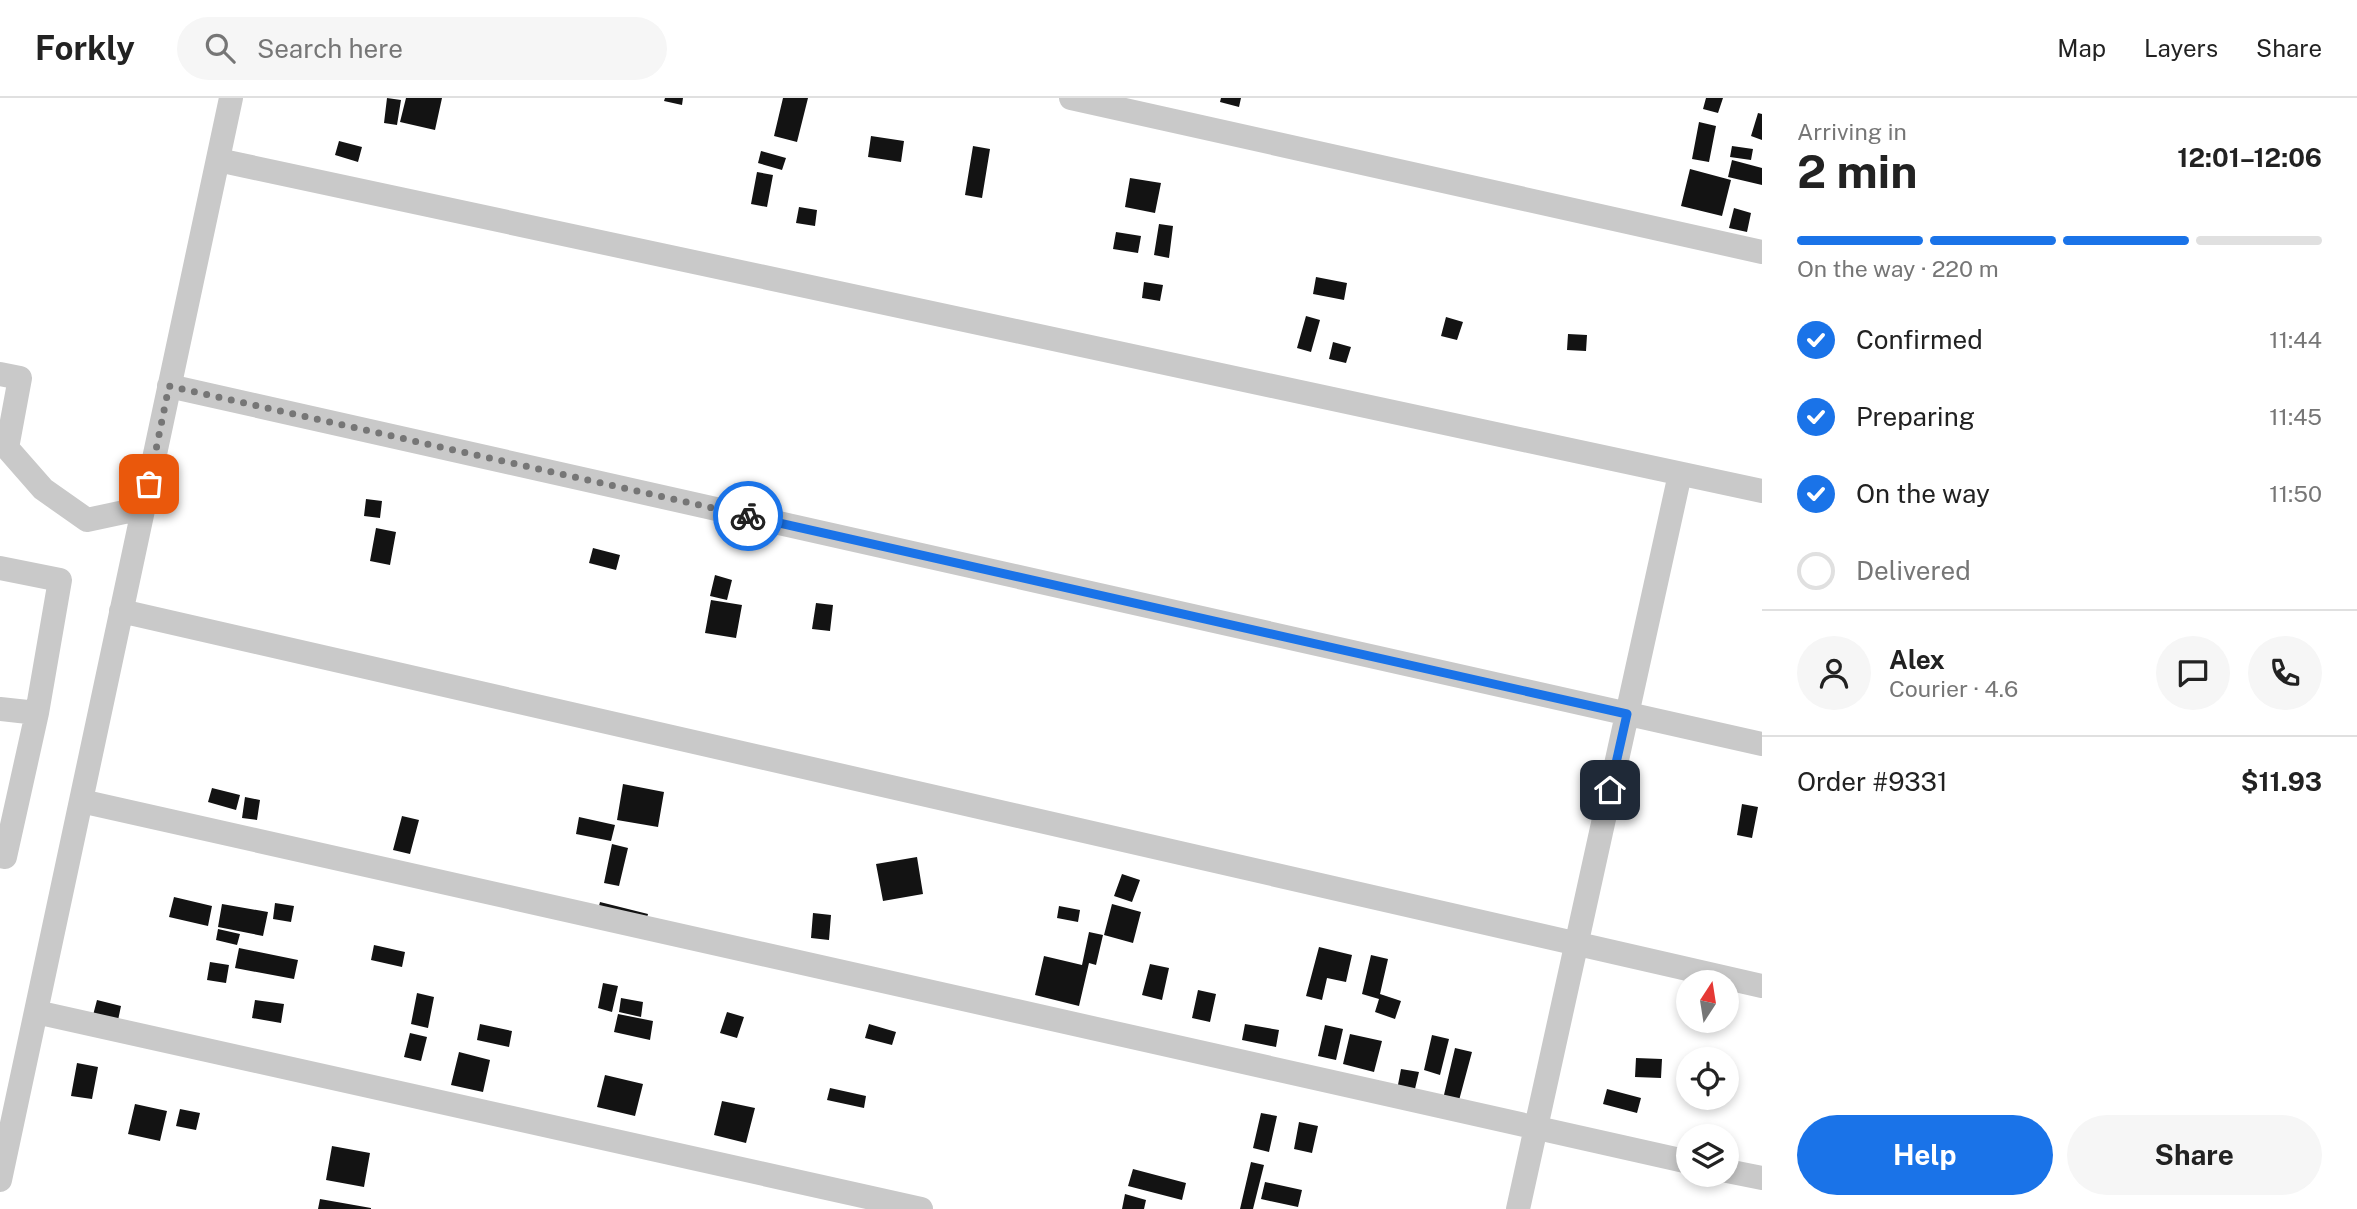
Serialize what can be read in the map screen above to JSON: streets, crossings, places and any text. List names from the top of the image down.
{
  "north": "top",
  "page": {
    "header": "Forkly",
    "search": "Search here",
    "nav": ["Map", "Layers", "Share"],
    "heading": ["2 min", "Arriving in", "12:01–12:06"],
    "panel": [
      "Alex",
      "Courier · 4.6",
      "Order #9331",
      "$11.93"
    ],
    "bar": "On the way · 220 m",
    "list": [
      ["Confirmed", "11:44"],
      ["Preparing", "11:45"],
      ["On the way", "11:50"],
      "Delivered"
    ],
    "buttons": ["Help", "Share"]
  }
}
